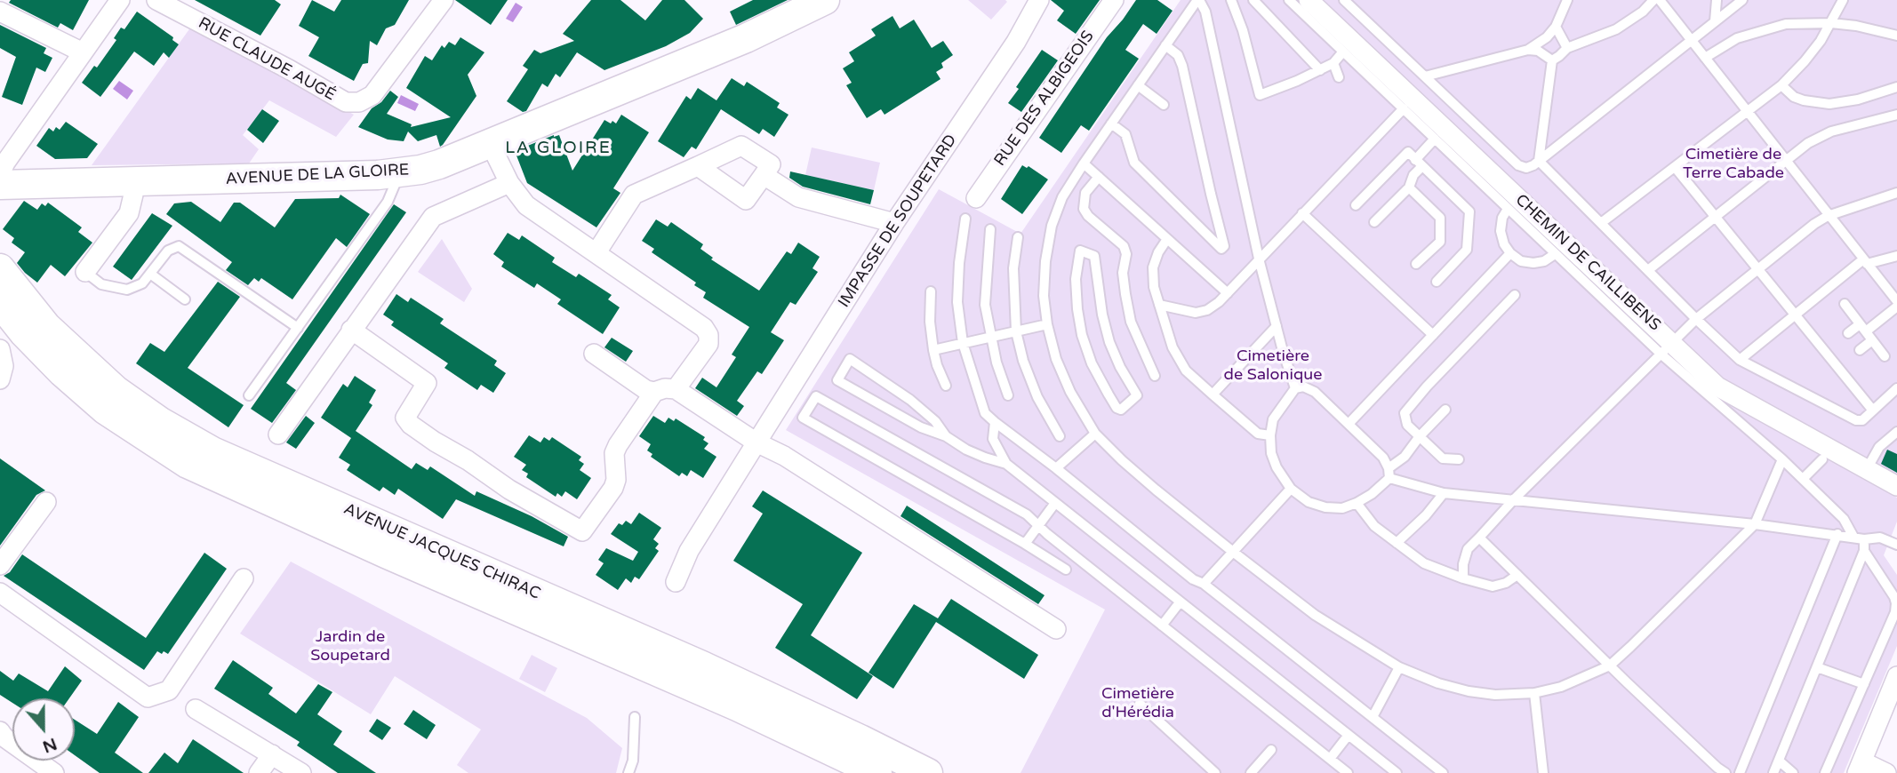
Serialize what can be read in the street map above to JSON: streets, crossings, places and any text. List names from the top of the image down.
{
  "streets": {
    "main road": ["AVENUE DE LA GLOIRE", "AVENUE JACQUES CHIRAC"],
    "street": [
      "RUE CLAUDE AUGÉ",
      "RUE DES ALBIGEOIS",
      "IMPASSE DE SOUPETARD",
      "CHEMIN DE CAILLIBENS"
    ]
  },
  "districts": ["LA GLOIRE"],
  "parks": [
    "Cimetière de Terre Cabade",
    "Cimetière de Salonique",
    "Jardin de Soupetard",
    "Cimetière d'Hérédia"
  ],
  "north": "bottom"
}
